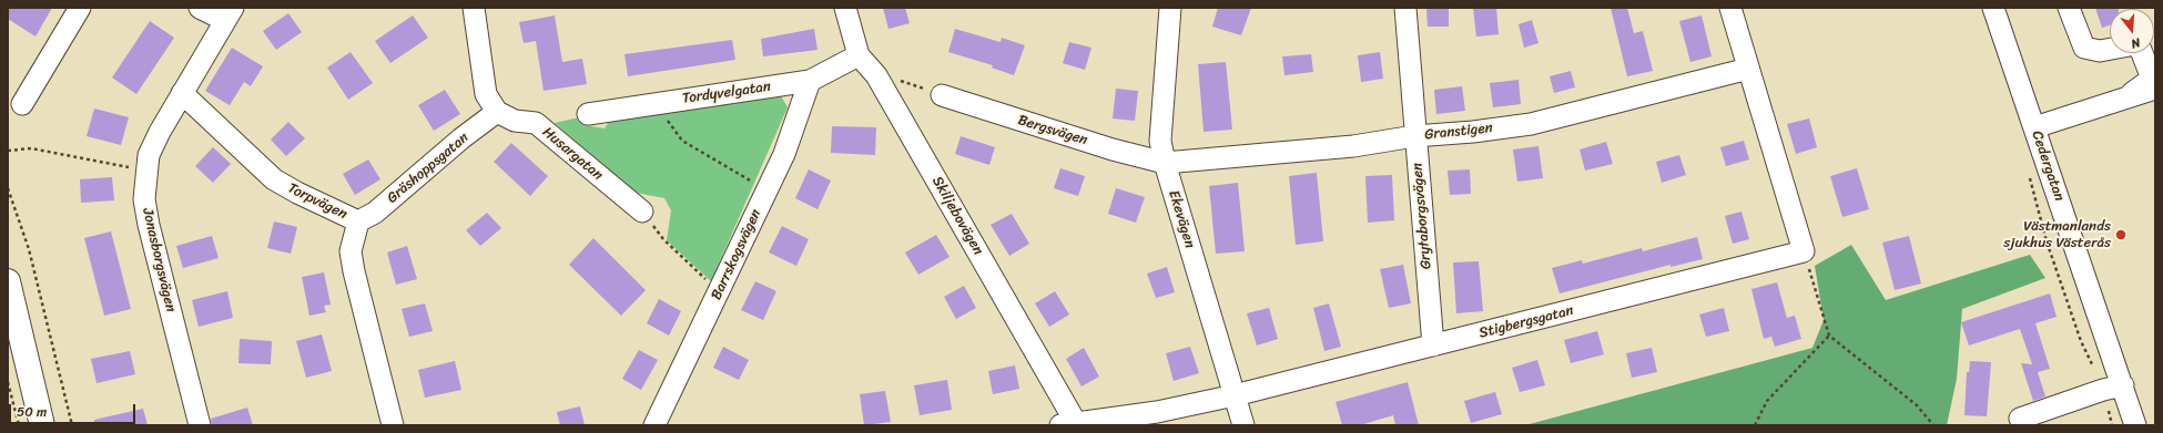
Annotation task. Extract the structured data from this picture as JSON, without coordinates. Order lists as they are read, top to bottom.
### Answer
{
  "streets": {
    "street": [
      "Tordyvelgatan",
      "Bergsvägen",
      "Granstigen",
      "Husargatan",
      "Cedergatan",
      "Gräshoppsgatan",
      "Torpvägen",
      "Skiljebovägen",
      "Grytaborgsvägen",
      "Ekevägen",
      "Barrskogsvägen",
      "Jonasborgsvägen",
      "Stigbergsgatan"
    ]
  },
  "crossings": [
    ["Tordyvelgatan", "Skiljebovägen"],
    ["Tordyvelgatan", "Barrskogsvägen"],
    ["Bergsvägen", "Granstigen"],
    ["Bergsvägen", "Ekevägen"],
    ["Granstigen", "Grytaborgsvägen"],
    ["Granstigen", "Ekevägen"],
    ["Husargatan", "Gräshoppsgatan"],
    ["Gräshoppsgatan", "Torpvägen"],
    ["Torpvägen", "Jonasborgsvägen"],
    ["Skiljebovägen", "Stigbergsgatan"],
    ["Grytaborgsvägen", "Stigbergsgatan"],
    ["Ekevägen", "Stigbergsgatan"]
  ],
  "places": ["Västmanlands sjukhus Västerås"],
  "scale_bar": "50 m",
  "north": "bottom"
}
